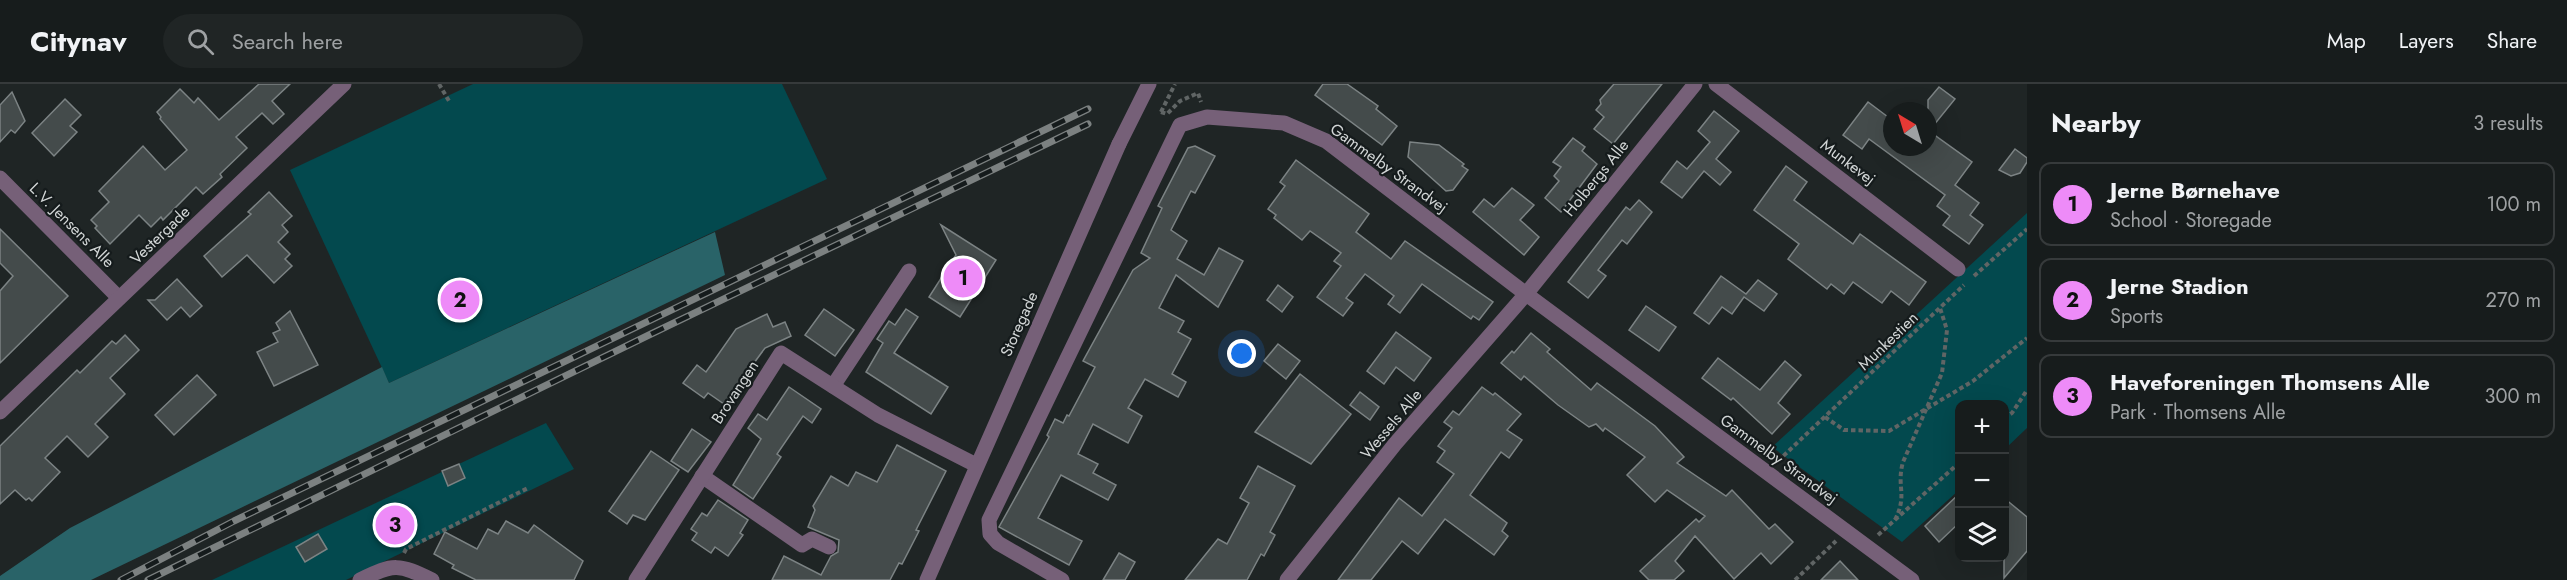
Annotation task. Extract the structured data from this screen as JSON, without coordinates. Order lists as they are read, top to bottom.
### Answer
{
  "streets": {
    "street": [
      "Munkevej",
      "Gammelby Strandvej",
      "Holbergs Alle",
      "L.V. Jensens Alle",
      "Vestergade",
      "Storegade",
      "Brovangen",
      "Wessels Alle"
    ],
    "path": ["Munkestien"]
  },
  "crossings": [
    ["Gammelby Strandvej", "Holbergs Alle"],
    ["Gammelby Strandvej", "Munkestien"],
    ["Gammelby Strandvej", "Wessels Alle"],
    ["Holbergs Alle", "Wessels Alle"],
    ["L.V. Jensens Alle", "Vestergade"],
    ["Storegade", "Brovangen"]
  ],
  "north": "top left",
  "page": {
    "header": "Citynav",
    "search": "Search here",
    "nav": ["Map", "Layers", "Share"],
    "heading": ["Nearby", "3 results"],
    "list": [
      {
        "mark": "1",
        "name": "Jerne Børnehave",
        "note": "School · Storegade",
        "value": "100 m"
      },
      {
        "mark": "2",
        "name": "Jerne Stadion",
        "note": "Sports",
        "value": "270 m"
      },
      {
        "mark": "3",
        "name": "Haveforeningen Thomsens Alle",
        "note": "Park · Thomsens Alle",
        "value": "300 m"
      }
    ],
    "pins": ["1", "2", "3"],
    "map_buttons": ["+", "−"]
  }
}
